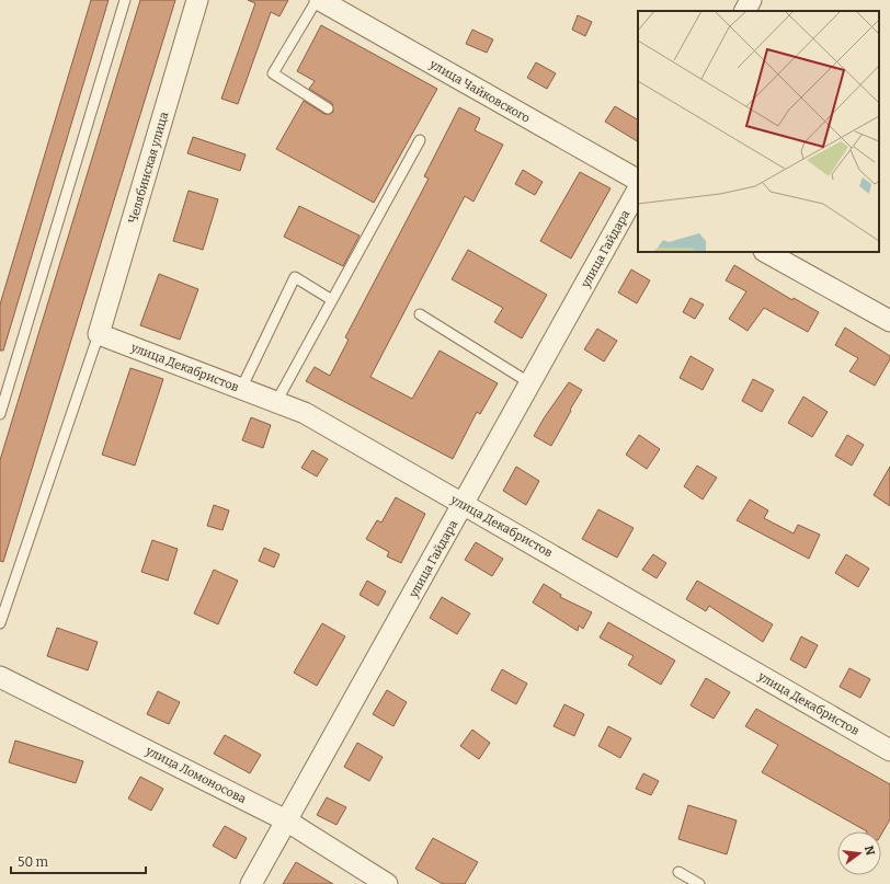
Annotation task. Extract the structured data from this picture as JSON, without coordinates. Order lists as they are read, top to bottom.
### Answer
{
  "streets": {
    "street": [
      "улица Чайковского",
      "Челябинская улица",
      "улица Гайдара",
      "улица Декабристов",
      "улица Ломоносова"
    ]
  },
  "crossings": [
    ["Челябинская улица", "улица Декабристов"],
    ["улица Гайдара", "улица Декабристов"],
    ["улица Гайдара", "улица Ломоносова"]
  ],
  "scale_bar": "50 m",
  "north": "right"
}
